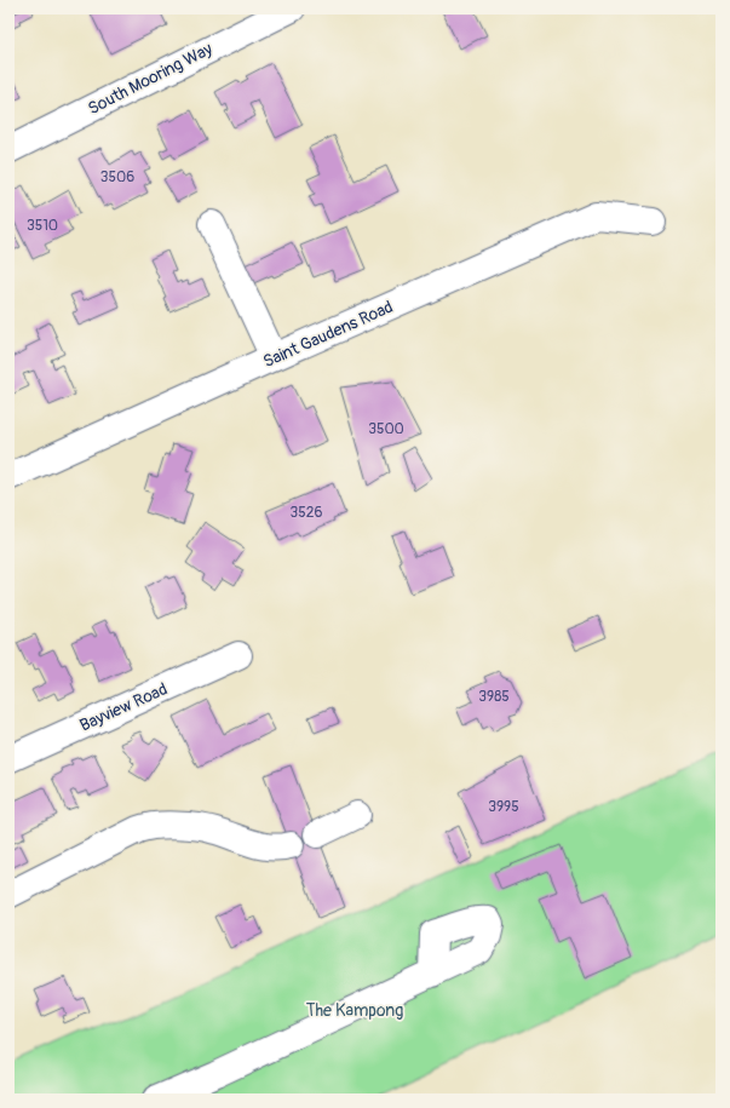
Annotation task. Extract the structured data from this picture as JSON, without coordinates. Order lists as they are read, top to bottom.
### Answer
{
  "streets": {
    "street": ["South Mooring Way", "Saint Gaudens Road", "Bayview Road"]
  },
  "parks": ["The Kampong"],
  "house_numbers": [
    "3506",
    "3510",
    "3500",
    "3526",
    "3985",
    "3995"
  ]
}
